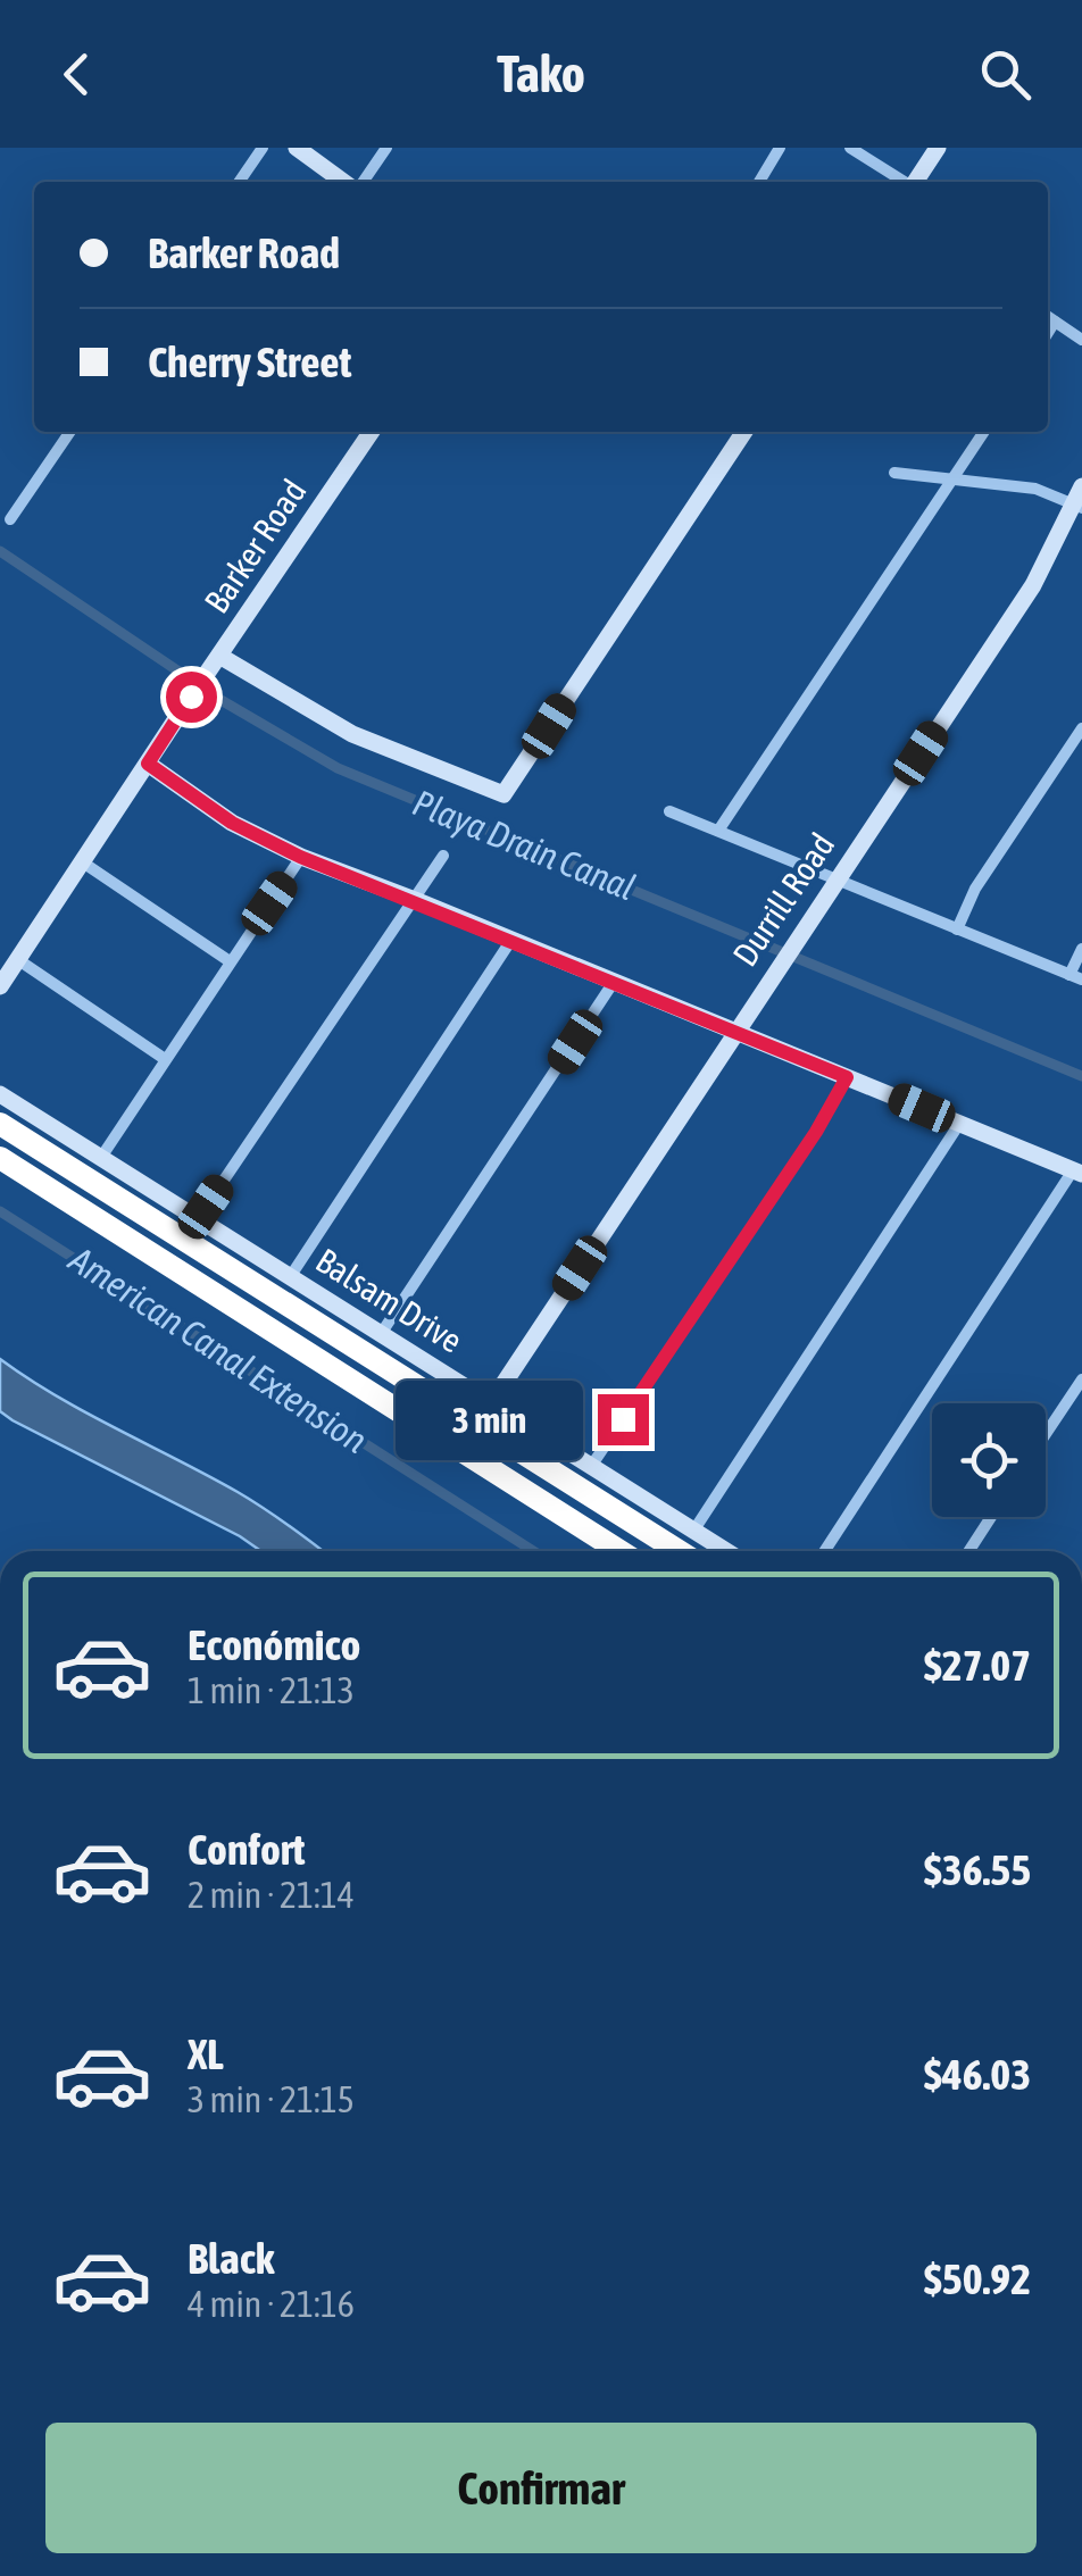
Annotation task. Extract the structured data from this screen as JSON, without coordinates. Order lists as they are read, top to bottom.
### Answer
{
  "streets": {
    "street": ["Barker Road", "Durrill Road", "Balsam Drive"]
  },
  "crossings": [
    ["Durrill Road", "Balsam Drive"]
  ],
  "water": ["Playa Drain Canal", "American Canal Extension"],
  "page": {
    "header": "Tako",
    "banner": ["Barker Road", "Cherry Street"],
    "bubble": "3 min",
    "list": [
      {
        "name": "Económico",
        "note": "1 min · 21:13",
        "value": "$27.07"
      },
      {
        "name": "Confort",
        "note": "2 min · 21:14",
        "value": "$36.55"
      },
      {
        "name": "XL",
        "note": "3 min · 21:15",
        "value": "$46.03"
      },
      {
        "name": "Black",
        "note": "4 min · 21:16",
        "value": "$50.92"
      }
    ],
    "buttons": "Confirmar"
  }
}
